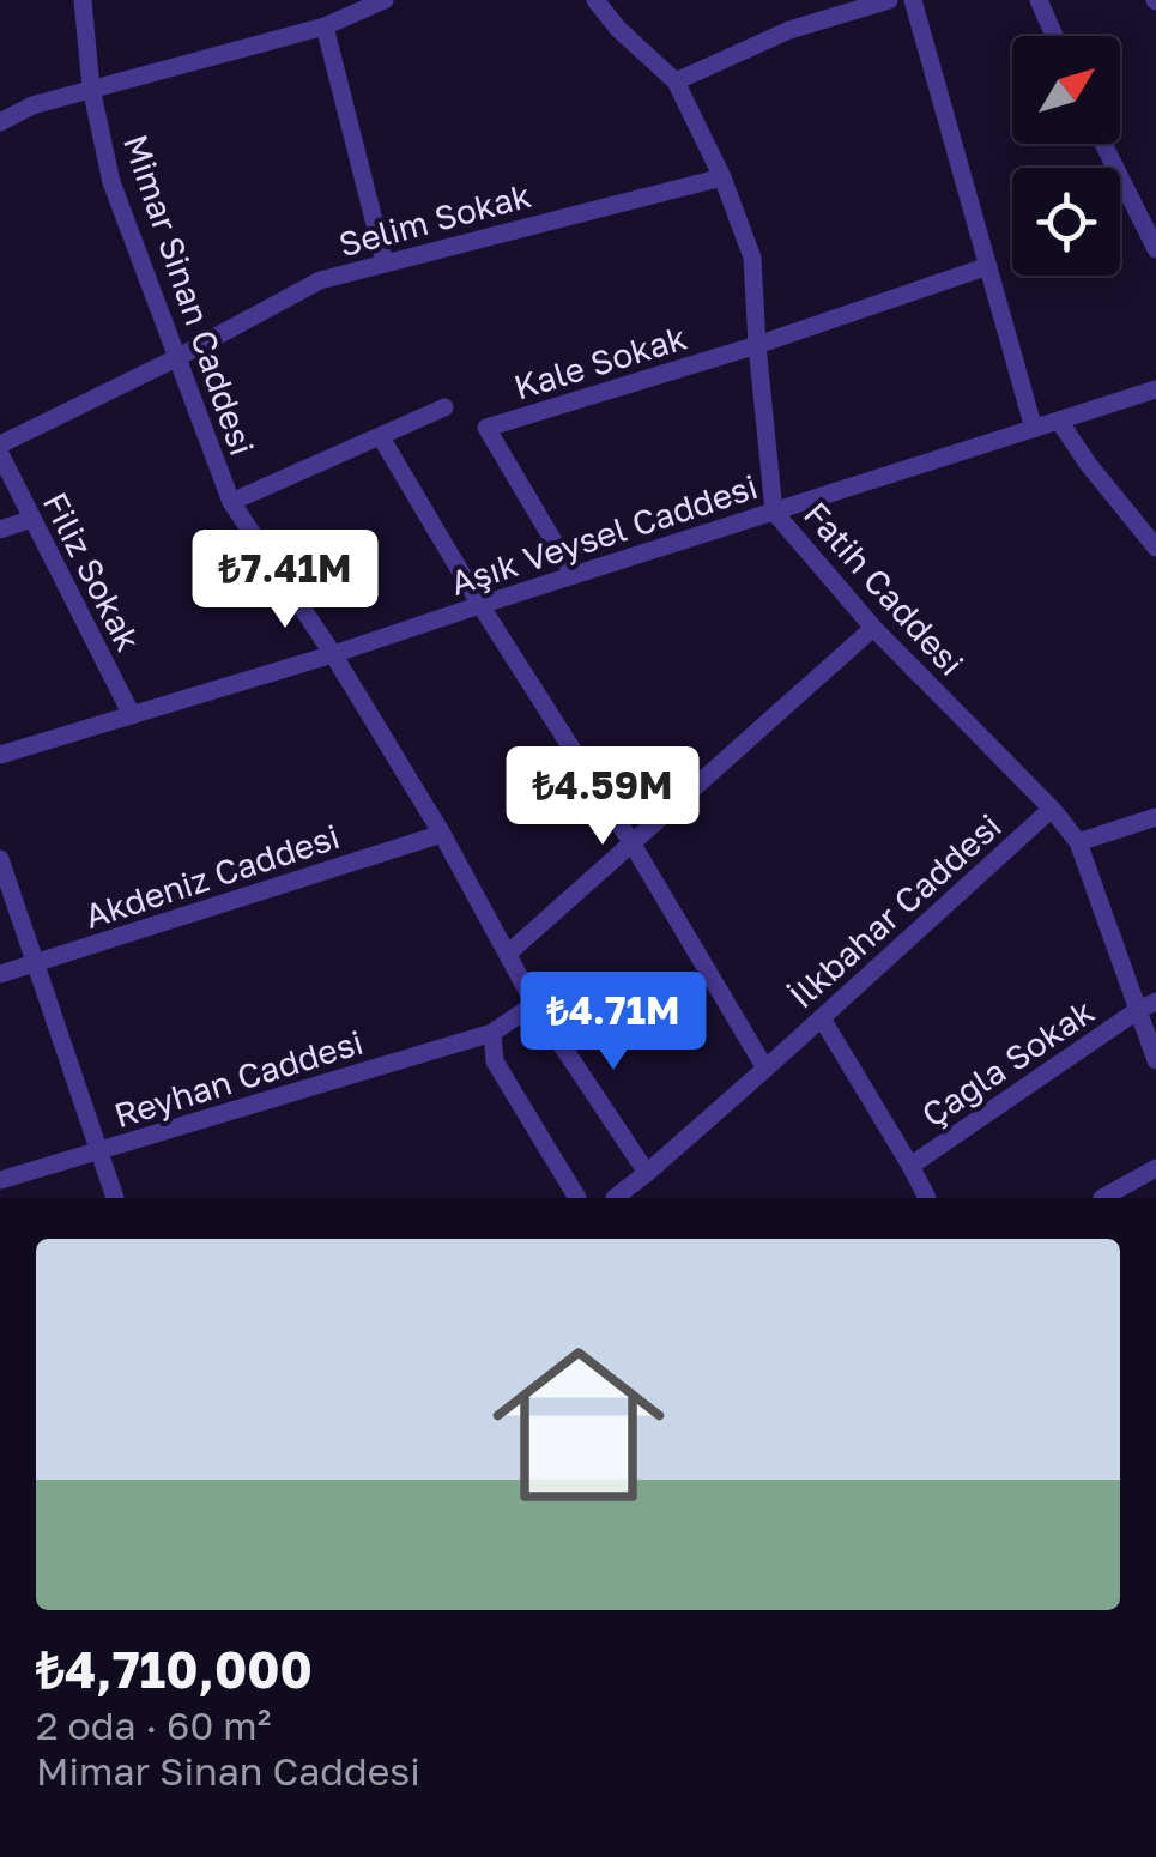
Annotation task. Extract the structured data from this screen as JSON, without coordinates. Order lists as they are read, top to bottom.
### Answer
{
  "streets": {
    "street": [
      "Selim Sokak",
      "Mimar Sinan Caddesi",
      "Kale Sokak",
      "Aşık Veysel Caddesi",
      "Filiz Sokak",
      "Fatih Caddesi",
      "Akdeniz Caddesi",
      "İlkbahar Caddesi",
      "Çağla Sokak",
      "Reyhan Caddesi"
    ]
  },
  "crossings": [
    ["Selim Sokak", "Mimar Sinan Caddesi"],
    ["Selim Sokak", "Fatih Caddesi"],
    ["Mimar Sinan Caddesi", "Aşık Veysel Caddesi"],
    ["Mimar Sinan Caddesi", "Akdeniz Caddesi"],
    ["Mimar Sinan Caddesi", "İlkbahar Caddesi"],
    ["Kale Sokak", "Aşık Veysel Caddesi"],
    ["Kale Sokak", "Fatih Caddesi"],
    ["Aşık Veysel Caddesi", "Filiz Sokak"],
    ["Aşık Veysel Caddesi", "Fatih Caddesi"],
    ["Fatih Caddesi", "İlkbahar Caddesi"],
    ["Fatih Caddesi", "Çağla Sokak"]
  ],
  "north": "top right",
  "page": {
    "price": ["₺7.41M", "₺4.59M", "₺4.71M"],
    "list": [
      {
        "name": "₺4,710,000",
        "note": "2 oda · 60 m² · Mimar Sinan Caddesi"
      }
    ]
  }
}
